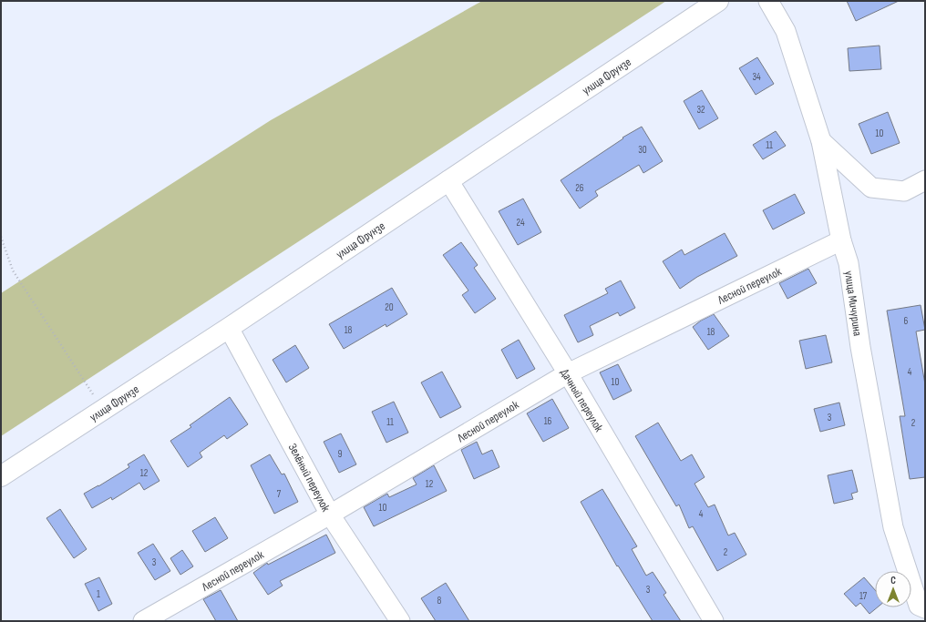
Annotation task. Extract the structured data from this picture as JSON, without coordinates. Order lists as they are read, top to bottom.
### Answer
{
  "streets": {
    "street": [
      "улица Фрунзе",
      "Лесной переулок",
      "улица Мичурина",
      "Дачный переулок",
      "Зелёный переулок"
    ]
  },
  "crossings": [
    ["улица Фрунзе", "Дачный переулок"],
    ["улица Фрунзе", "Зелёный переулок"],
    ["Лесной переулок", "улица Мичурина"],
    ["Лесной переулок", "Дачный переулок"],
    ["Лесной переулок", "Зелёный переулок"]
  ],
  "house_numbers": [
    "34",
    "32",
    "10",
    "11",
    "30",
    "26",
    "24",
    "20",
    "6",
    "18",
    "18",
    "4",
    "10",
    "3",
    "16",
    "11",
    "2",
    "9",
    "12",
    "12",
    "7",
    "10",
    "4",
    "2",
    "3",
    "3",
    "1",
    "17",
    "8"
  ],
  "north": "top"
}
